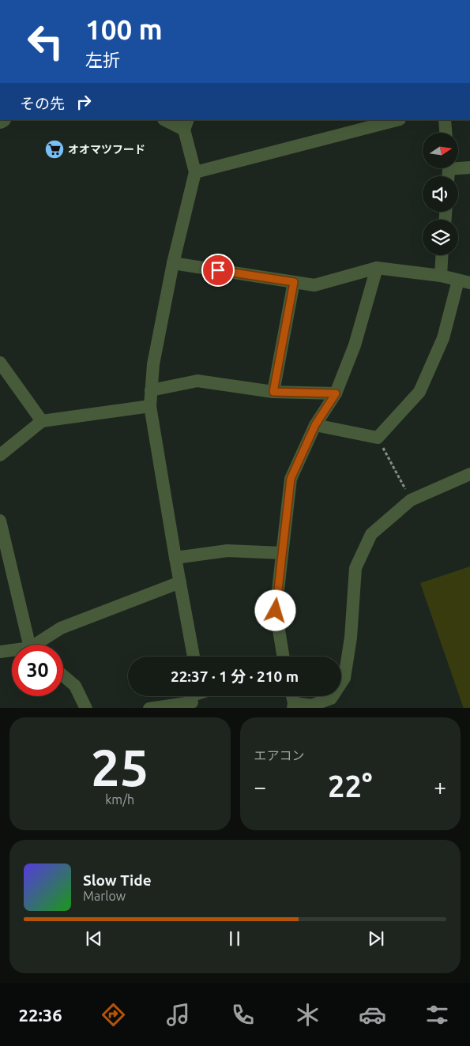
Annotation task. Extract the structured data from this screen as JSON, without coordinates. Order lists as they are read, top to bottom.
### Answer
{
  "places": {
    "supermarket": ["オオマツフード"]
  },
  "north": "right",
  "page": {
    "turn": ["100 m", "左折"],
    "then": "その先",
    "limit": "30",
    "trip": "22:37 · 1 分 · 210 m",
    "tile": [
      ["25", "km/h"],
      "エアコン"
    ],
    "heat": ["−", "22°", "+"],
    "song": ["Slow Tide", "Marlow"],
    "tabs": "22:36"
  }
}
